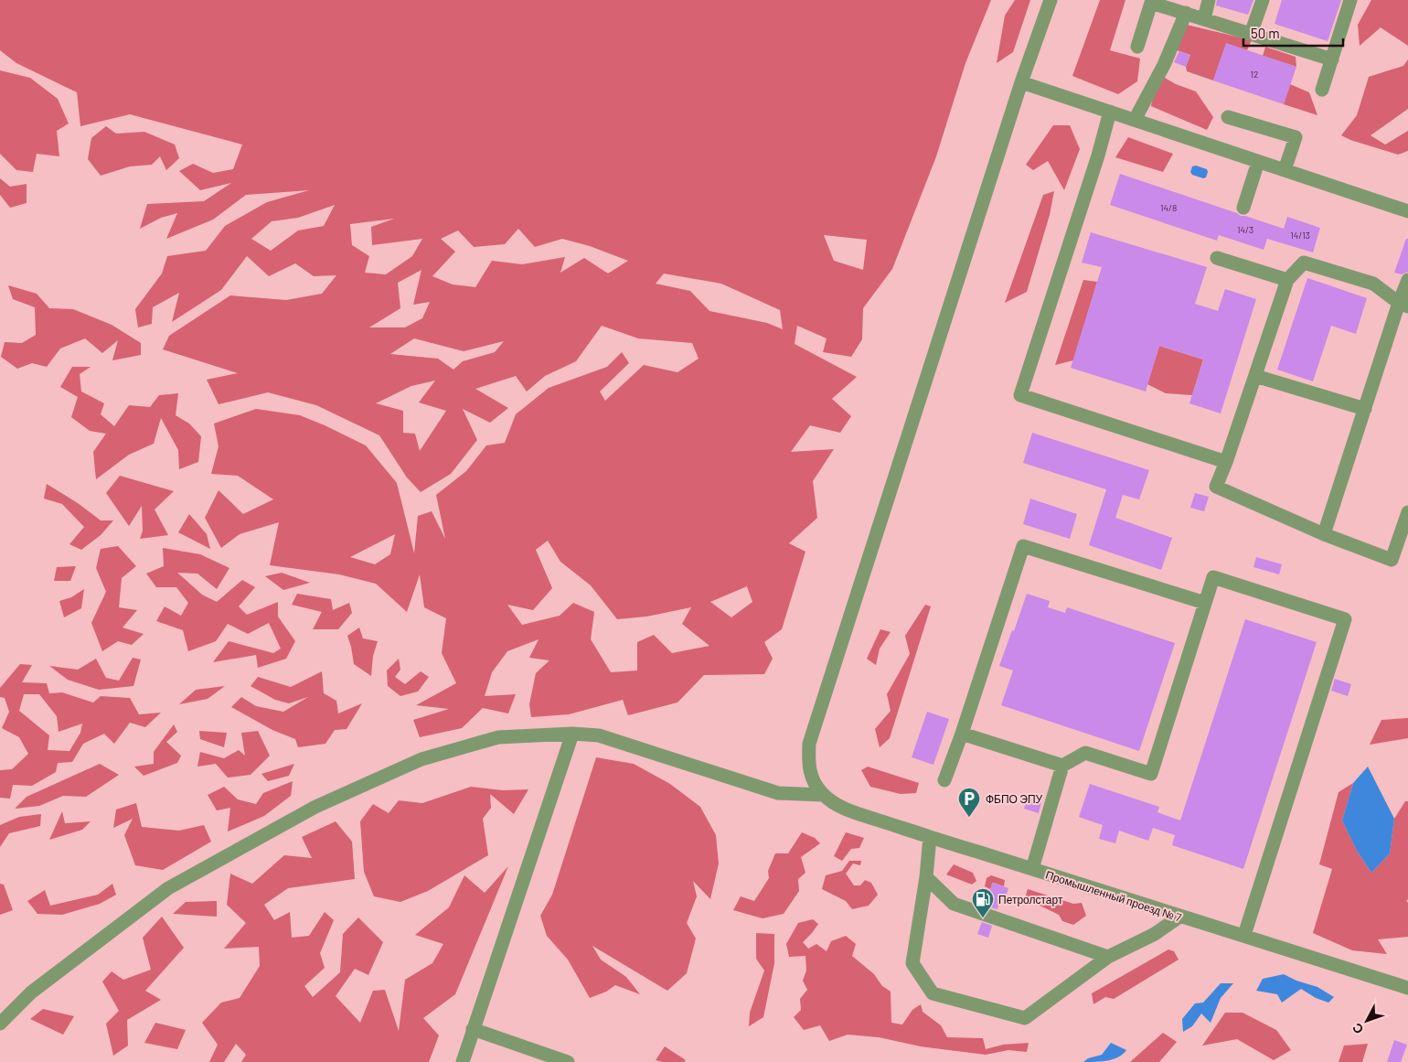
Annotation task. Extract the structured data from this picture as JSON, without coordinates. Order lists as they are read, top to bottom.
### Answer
{
  "streets": {
    "street": ["Промышленный проезд № 7"]
  },
  "places": {
    "parking": ["ФБПО ЭПУ"],
    "fuel station": ["Петролстарт"]
  },
  "house_numbers": [
    "12",
    "14/8",
    "14/3",
    "14/13"
  ],
  "scale_bar": "50 m",
  "north": "bottom left"
}
